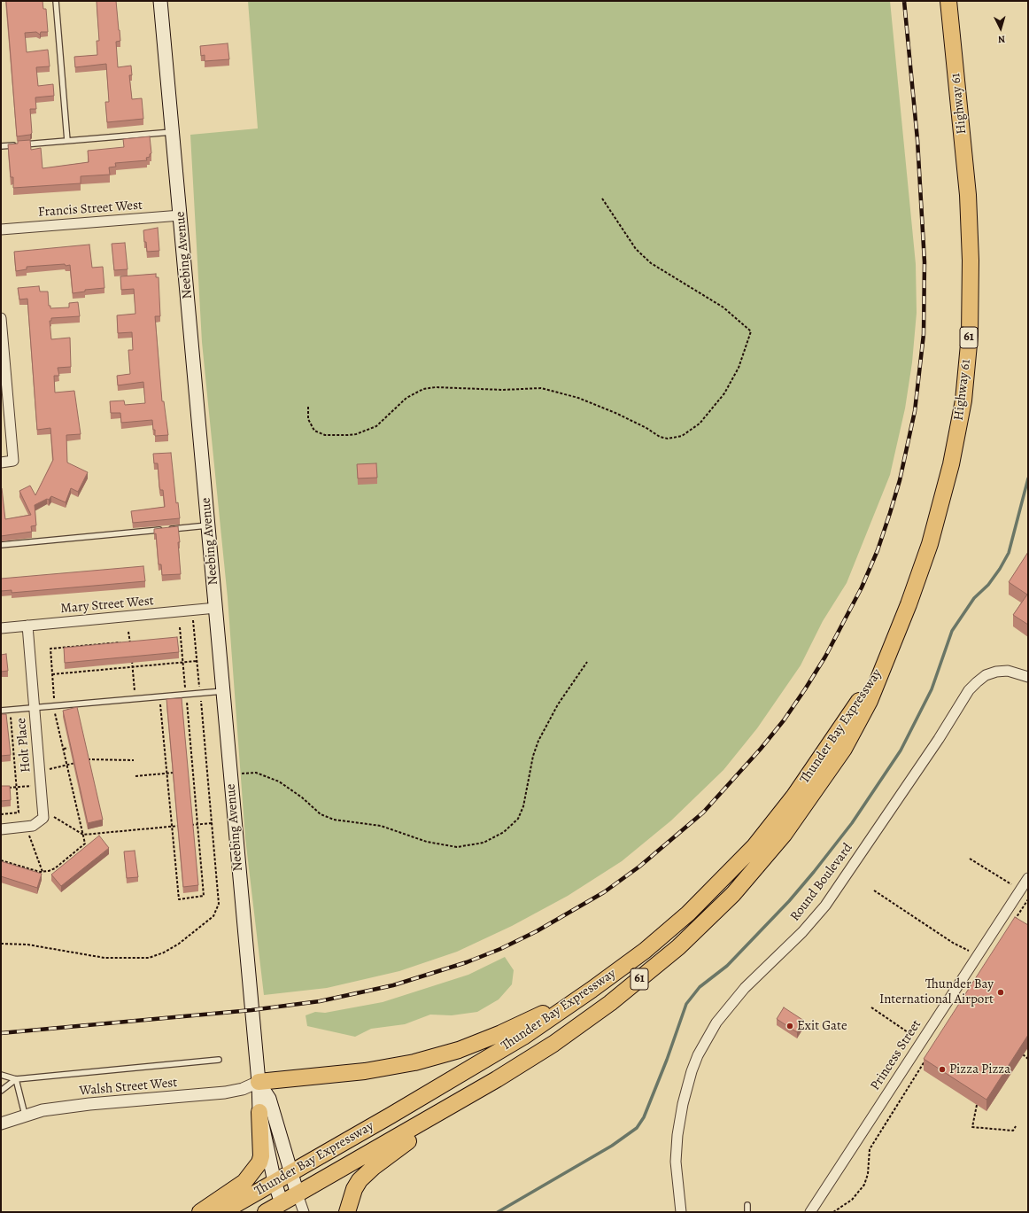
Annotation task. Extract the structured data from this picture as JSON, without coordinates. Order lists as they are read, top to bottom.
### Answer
{
  "streets": {
    "highway": ["Highway 61", "61", "Thunder Bay Expressway"],
    "main road": ["Neebing Avenue"],
    "street": [
      "Francis Street West",
      "Mary Street West",
      "Holt Place",
      "Round Boulevard",
      "Princess Street",
      "Walsh Street West"
    ]
  },
  "crossings": [
    ["Highway 61", "Thunder Bay Expressway"],
    ["Francis Street West", "Neebing Avenue"],
    ["Neebing Avenue", "Mary Street West"],
    ["Neebing Avenue", "Thunder Bay Expressway"],
    ["Neebing Avenue", "Walsh Street West"],
    ["Mary Street West", "Holt Place"]
  ],
  "places": ["Thunder Bay International Airport", "Exit Gate", "Pizza Pizza"],
  "north": "bottom"
}
